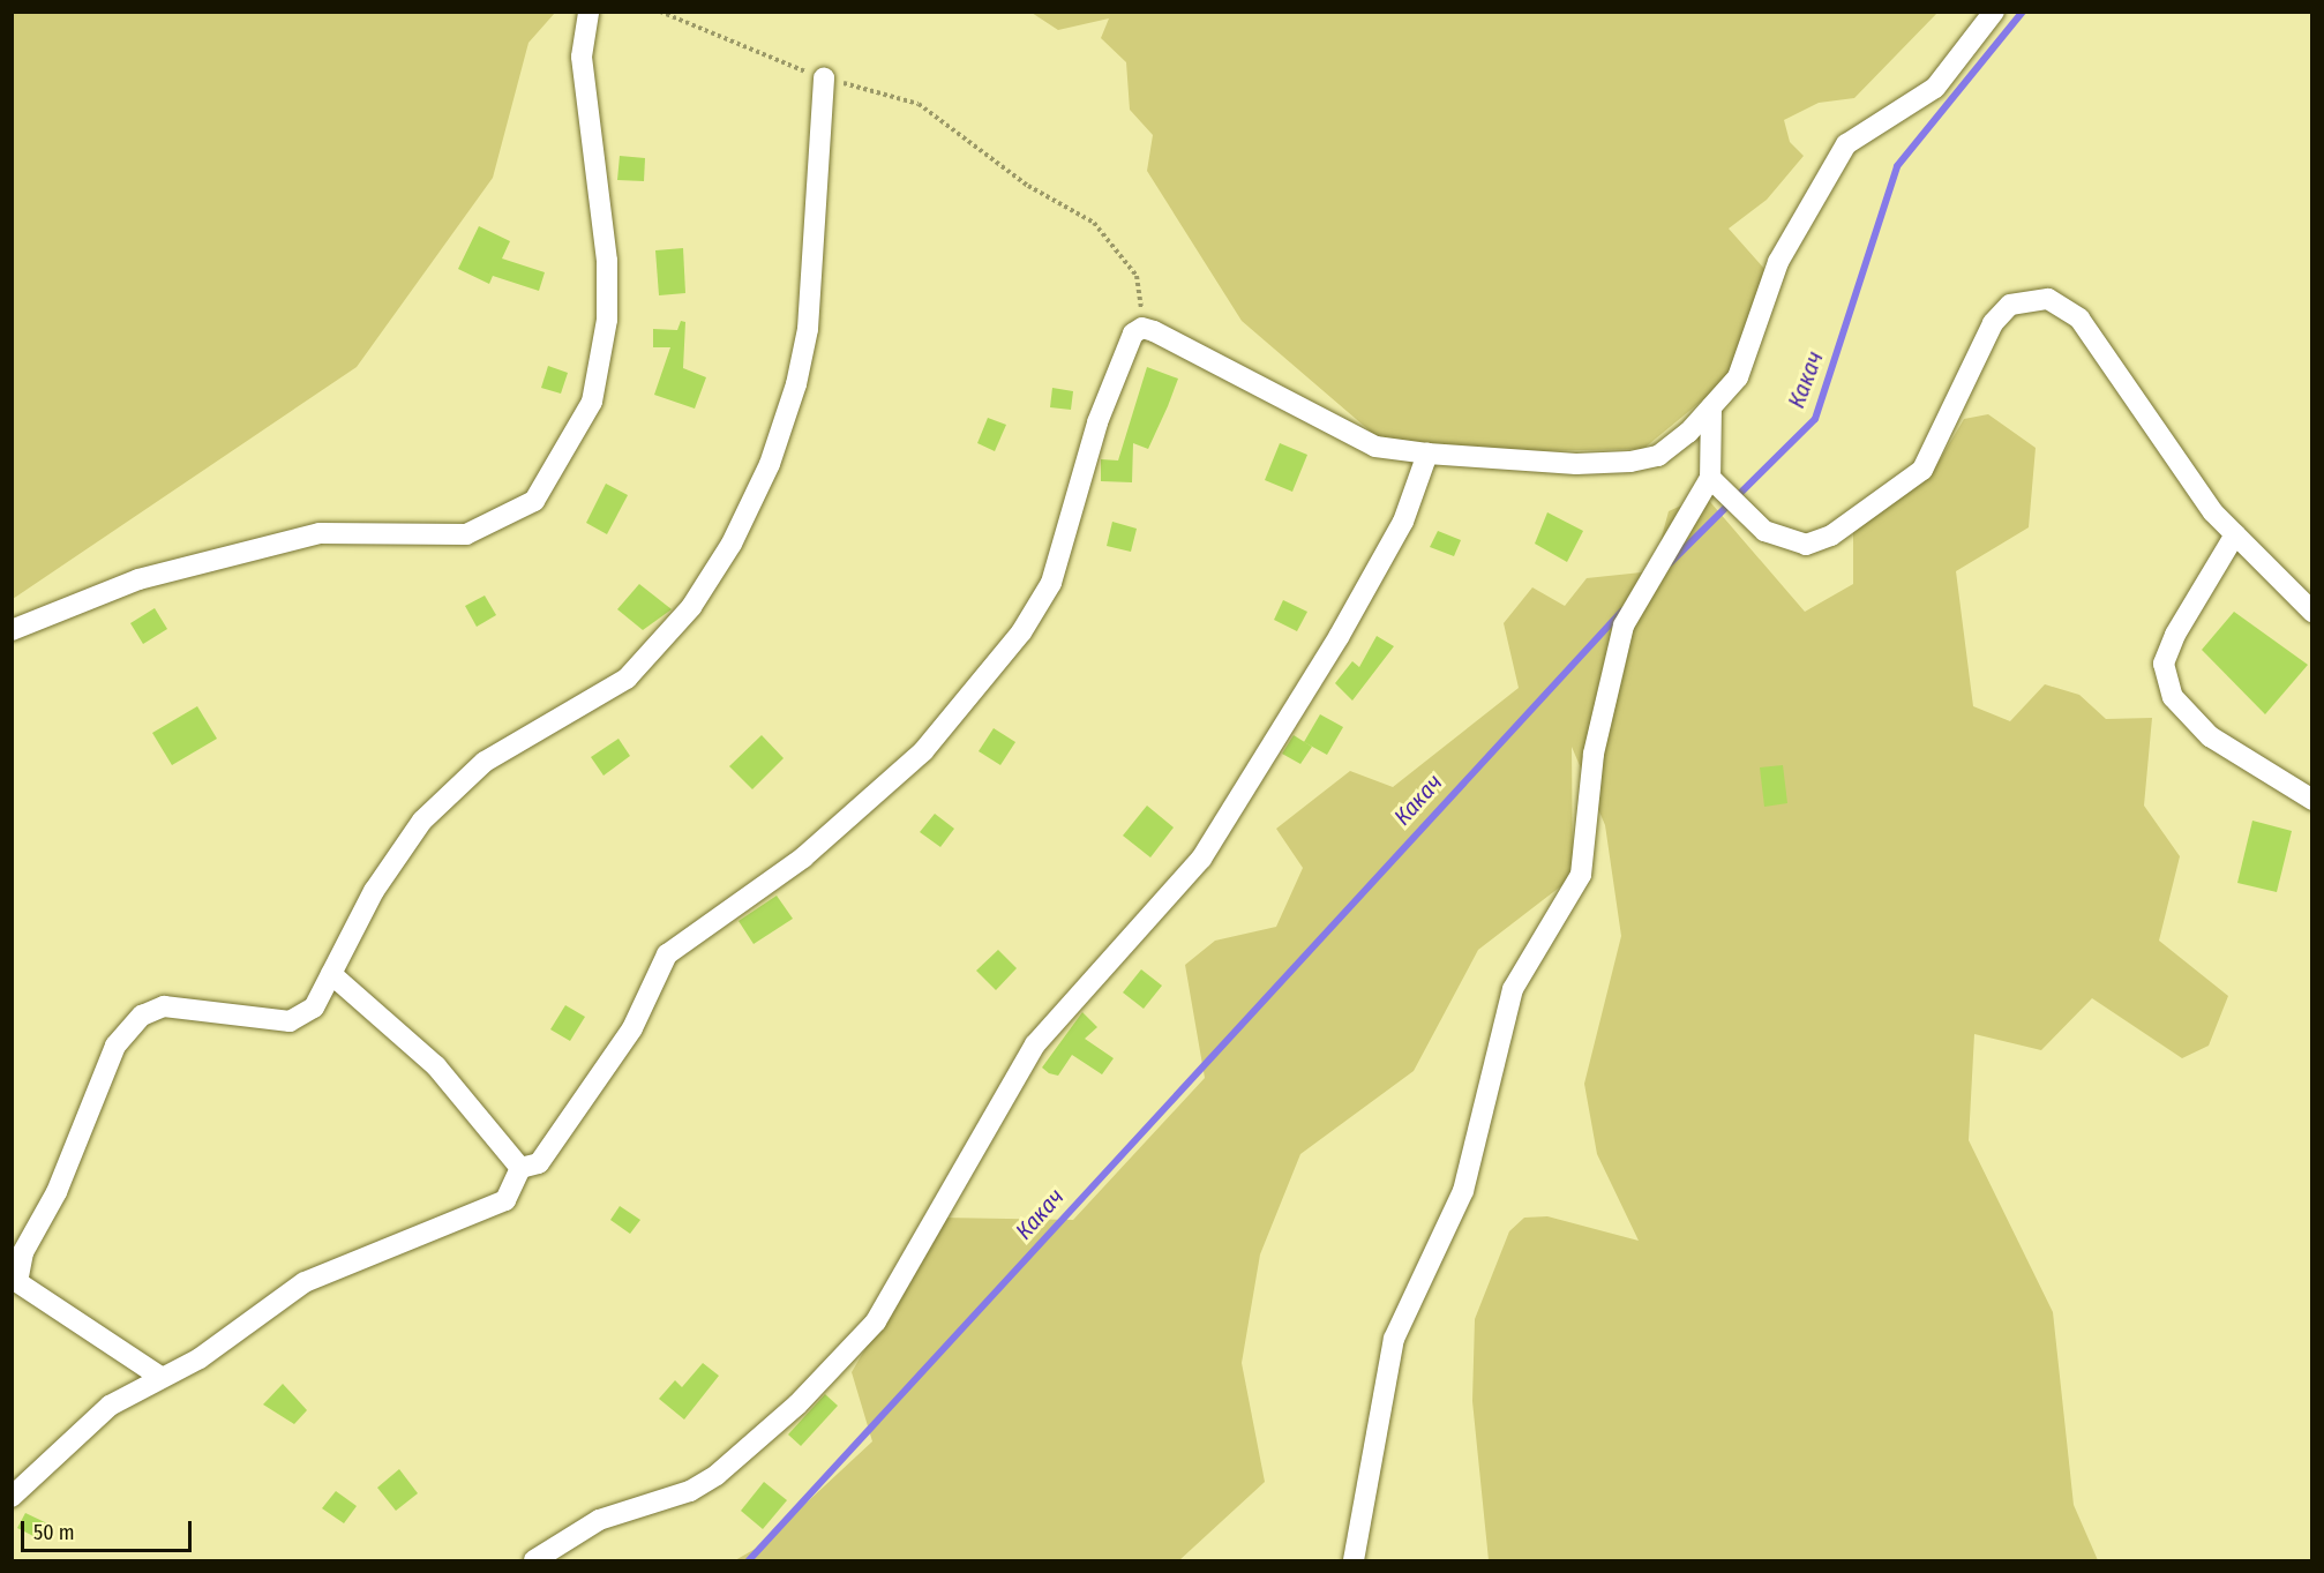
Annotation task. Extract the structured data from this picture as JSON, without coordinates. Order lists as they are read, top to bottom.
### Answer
{
  "water": ["Какач"],
  "scale_bar": "50 m"
}
